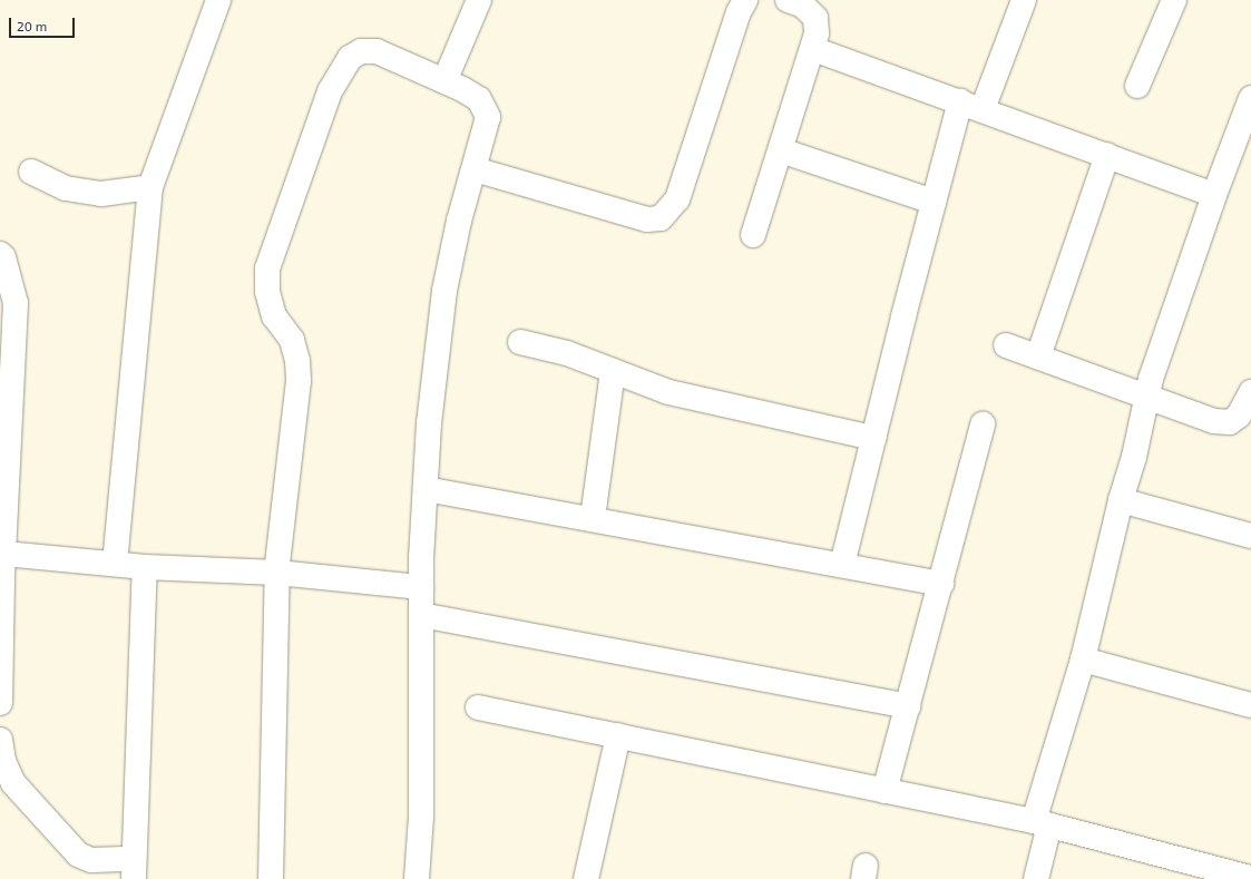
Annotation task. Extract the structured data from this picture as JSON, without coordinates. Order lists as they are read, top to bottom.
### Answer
{
  "scale_bar": "20 m"
}
